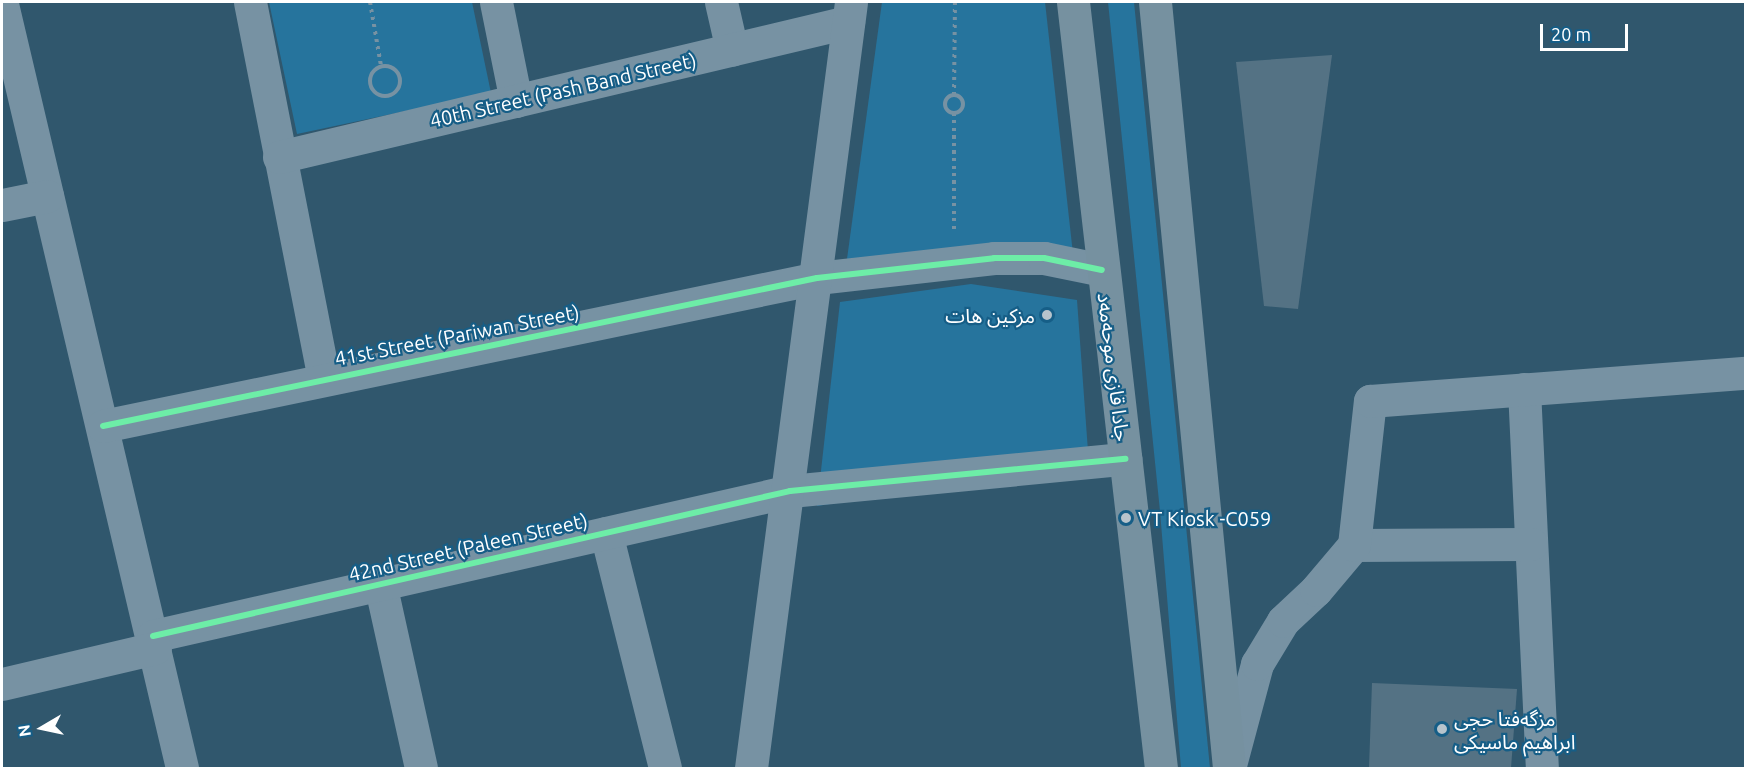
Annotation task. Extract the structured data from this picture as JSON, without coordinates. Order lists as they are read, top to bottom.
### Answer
{
  "streets": {
    "main road": ["جادا قازی موحەمەد"],
    "street": ["40th Street (Pash Band Street)", "41st Street (Pariwan Street)", "42nd Street (Paleen Street)"]
  },
  "crossings": [
    ["41st Street (Pariwan Street)", "جادا قازی موحەمەد"],
    ["جادا قازی موحەمەد", "42nd Street (Paleen Street)"]
  ],
  "places": ["مزكين هات", "VT Kiosk -C059", "مزگه‌فتا حجی ابراهیم ماسیکی"],
  "scale_bar": "20 m",
  "north": "left"
}
